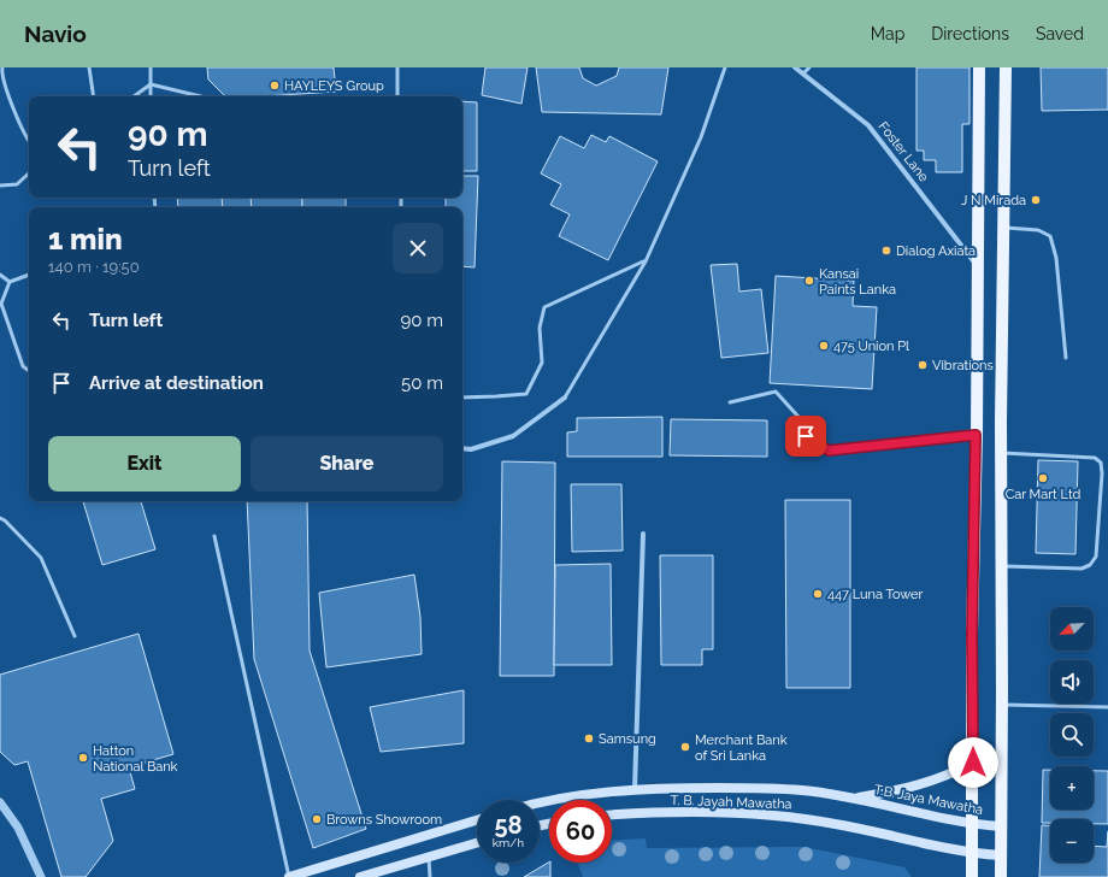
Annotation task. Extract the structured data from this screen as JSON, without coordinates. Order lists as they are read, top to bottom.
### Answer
{
  "streets": {
    "main road": ["T.B. Jaya Mawatha", "T. B. Jayah Mawatha"],
    "street": ["Foster Lane"]
  },
  "crossings": [
    ["T.B. Jaya Mawatha", "T. B. Jayah Mawatha"]
  ],
  "places": [
    "HAYLEYS Group",
    "J N Mirada",
    "Dialog Axiata",
    "Kansai Paints Lanka",
    "475 Union Pl",
    "Vibrations",
    "Car Mart Ltd",
    "447 Luna Tower",
    "Samsung",
    "Merchant Bank of Sri Lanka",
    "Hatton National Bank",
    "Browns Showroom"
  ],
  "north": "bottom left",
  "page": {
    "header": "Navio",
    "nav": ["Map", "Directions", "Saved"],
    "turn": ["90 m", "Turn left"],
    "heading": ["1 min", "140 m · 19:50"],
    "list": [
      {
        "name": "Turn left",
        "value": "90 m"
      },
      {
        "name": "Arrive at destination",
        "value": "50 m"
      }
    ],
    "buttons": ["Exit", "Share"],
    "map_buttons": ["+", "−"],
    "speed": "58 km/h",
    "limit": "60"
  }
}
